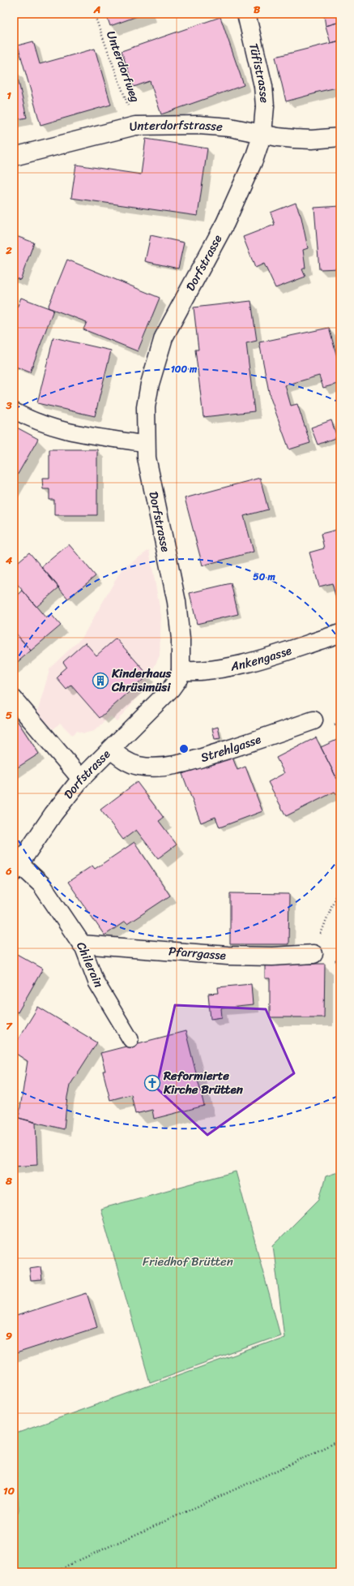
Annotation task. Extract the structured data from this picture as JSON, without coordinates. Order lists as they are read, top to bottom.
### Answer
{
  "streets": {
    "street": [
      "Tüfistrasse",
      "Unterdorfstrasse",
      "Dorfstrasse",
      "Ankengasse",
      "Strehlgasse",
      "Pfarrgasse",
      "Chilerain"
    ],
    "path": ["Unterdorfweg"]
  },
  "crossings": [
    ["Unterdorfweg", "Unterdorfstrasse"],
    ["Tüfistrasse", "Unterdorfstrasse"],
    ["Tüfistrasse", "Dorfstrasse"],
    ["Unterdorfstrasse", "Dorfstrasse"],
    ["Dorfstrasse", "Ankengasse"],
    ["Dorfstrasse", "Strehlgasse"],
    ["Dorfstrasse", "Chilerain"],
    ["Pfarrgasse", "Chilerain"]
  ],
  "parks": ["Friedhof Brütten"],
  "places": {
    "building": ["Kinderhaus Chrüsimüsi"],
    "church": ["Reformierte Kirche Brütten"]
  },
  "grid": {
    "columns": ["A", "B"],
    "rows": [
      "1",
      "2",
      "3",
      "4",
      "5",
      "6",
      "7",
      "8",
      "9",
      "10"
    ]
  },
  "rings": ["100 m", "50 m"]
}
